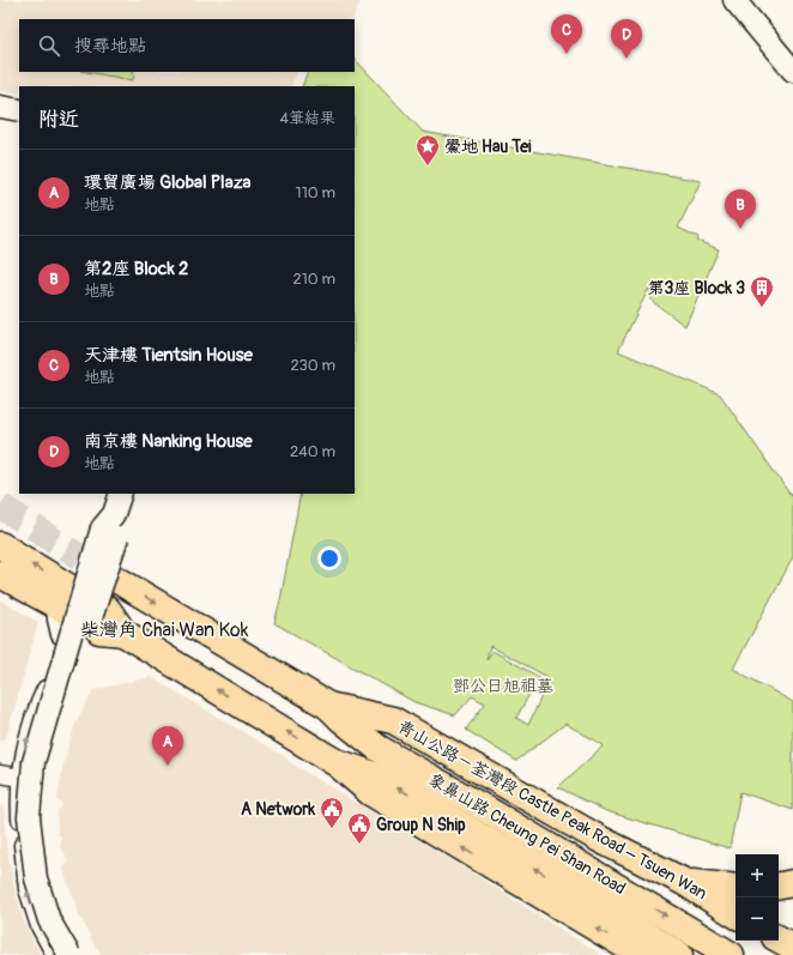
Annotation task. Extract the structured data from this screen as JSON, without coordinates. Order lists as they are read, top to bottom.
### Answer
{
  "streets": {
    "main road": ["青山公路－荃灣段 Castle Peak Road – Tsuen Wan", "象鼻山路 Cheung Pei Shan Road"]
  },
  "crossings": [
    ["青山公路－荃灣段 Castle Peak Road – Tsuen Wan", "象鼻山路 Cheung Pei Shan Road"]
  ],
  "districts": ["柴灣角 Chai Wan Kok"],
  "parks": ["鄧公日旭祖墓"],
  "places": {
    "place": ["鱟地 Hau Tei"],
    "building": ["第3座 Block 3"],
    "public building": ["A Network", "Group N Ship"]
  },
  "page": {
    "pins": [
      "C",
      "D",
      "B",
      "A"
    ],
    "search": "搜尋地點",
    "heading": ["附近", "4筆結果"],
    "list": [
      {
        "mark": "A",
        "name": "環貿廣場 Global Plaza",
        "note": "地點",
        "value": "110 m"
      },
      {
        "mark": "B",
        "name": "第2座 Block 2",
        "note": "地點",
        "value": "210 m"
      },
      {
        "mark": "C",
        "name": "天津樓 Tientsin House",
        "note": "地點",
        "value": "230 m"
      },
      {
        "mark": "D",
        "name": "南京樓 Nanking House",
        "note": "地點",
        "value": "240 m"
      }
    ],
    "map_buttons": ["+", "−"]
  }
}
